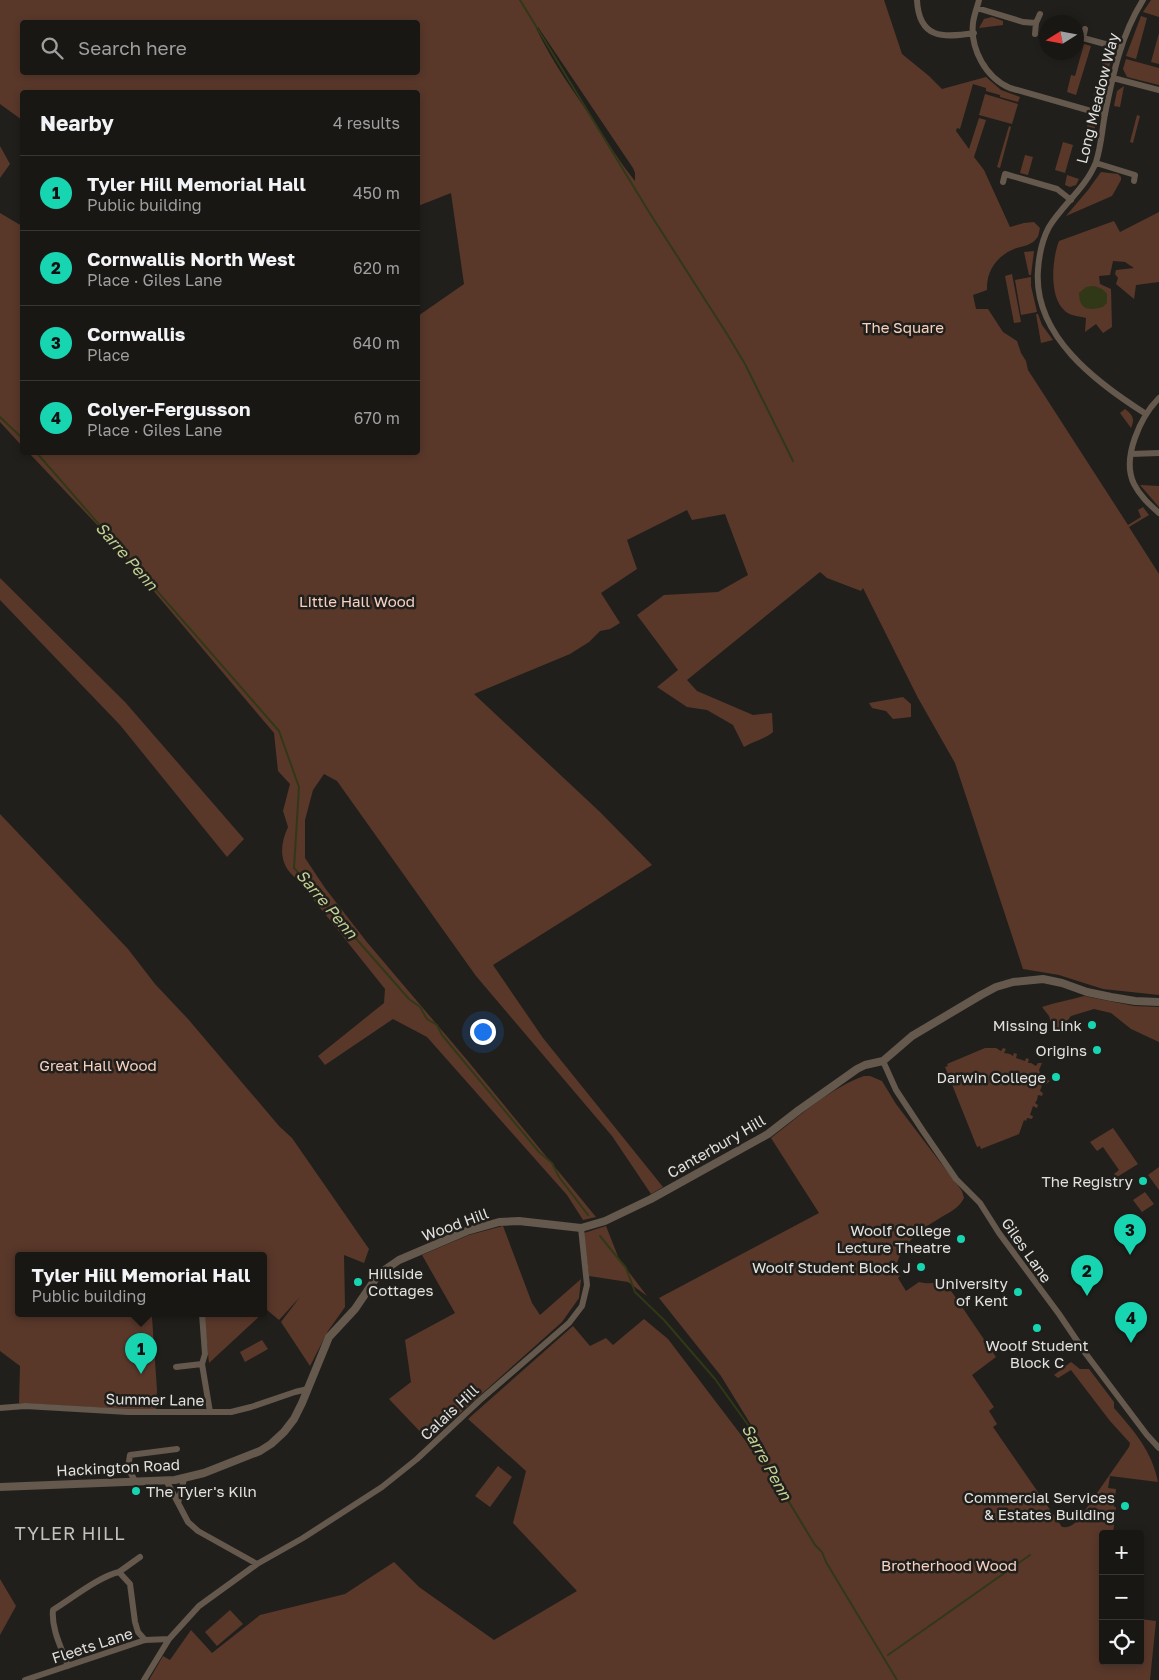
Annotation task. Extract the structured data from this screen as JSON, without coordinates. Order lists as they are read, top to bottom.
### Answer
{
  "streets": {
    "street": [
      "Long Meadow Way",
      "Canterbury Hill",
      "Wood Hill",
      "Giles Lane",
      "Summer Lane",
      "Calais Hill",
      "Hackington Road",
      "Fleets Lane"
    ]
  },
  "crossings": [
    ["Canterbury Hill", "Wood Hill"],
    ["Canterbury Hill", "Giles Lane"],
    ["Canterbury Hill", "Calais Hill"],
    ["Wood Hill", "Calais Hill"],
    ["Wood Hill", "Hackington Road"],
    ["Summer Lane", "Hackington Road"],
    ["Calais Hill", "Fleets Lane"]
  ],
  "districts": ["TYLER HILL"],
  "water": ["Sarre Penn"],
  "parks": [
    "The Square",
    "Little Hall Wood",
    "Great Hall Wood",
    "Brotherhood Wood"
  ],
  "places": [
    "Missing Link",
    "Origins",
    "Darwin College",
    "The Registry",
    "Woolf College Lecture Theatre",
    "Woolf Student Block J",
    "Hillside Cottages",
    "University of Kent",
    "Woolf Student Block C",
    "The Tyler's Kiln",
    "Commercial Services & Estates Building"
  ],
  "north": "left",
  "page": {
    "search": "Search here",
    "heading": ["Nearby", "4 results"],
    "list": [
      {
        "mark": "1",
        "name": "Tyler Hill Memorial Hall",
        "note": "Public building",
        "value": "450 m"
      },
      {
        "mark": "2",
        "name": "Cornwallis North West",
        "note": "Place · Giles Lane",
        "value": "620 m"
      },
      {
        "mark": "3",
        "name": "Cornwallis",
        "note": "Place",
        "value": "640 m"
      },
      {
        "mark": "4",
        "name": "Colyer-Fergusson",
        "note": "Place · Giles Lane",
        "value": "670 m"
      }
    ],
    "pins": [
      "3",
      "2",
      "4",
      "1"
    ],
    "popup": ["Tyler Hill Memorial Hall", "Public building"],
    "map_buttons": ["+", "−"]
  }
}
